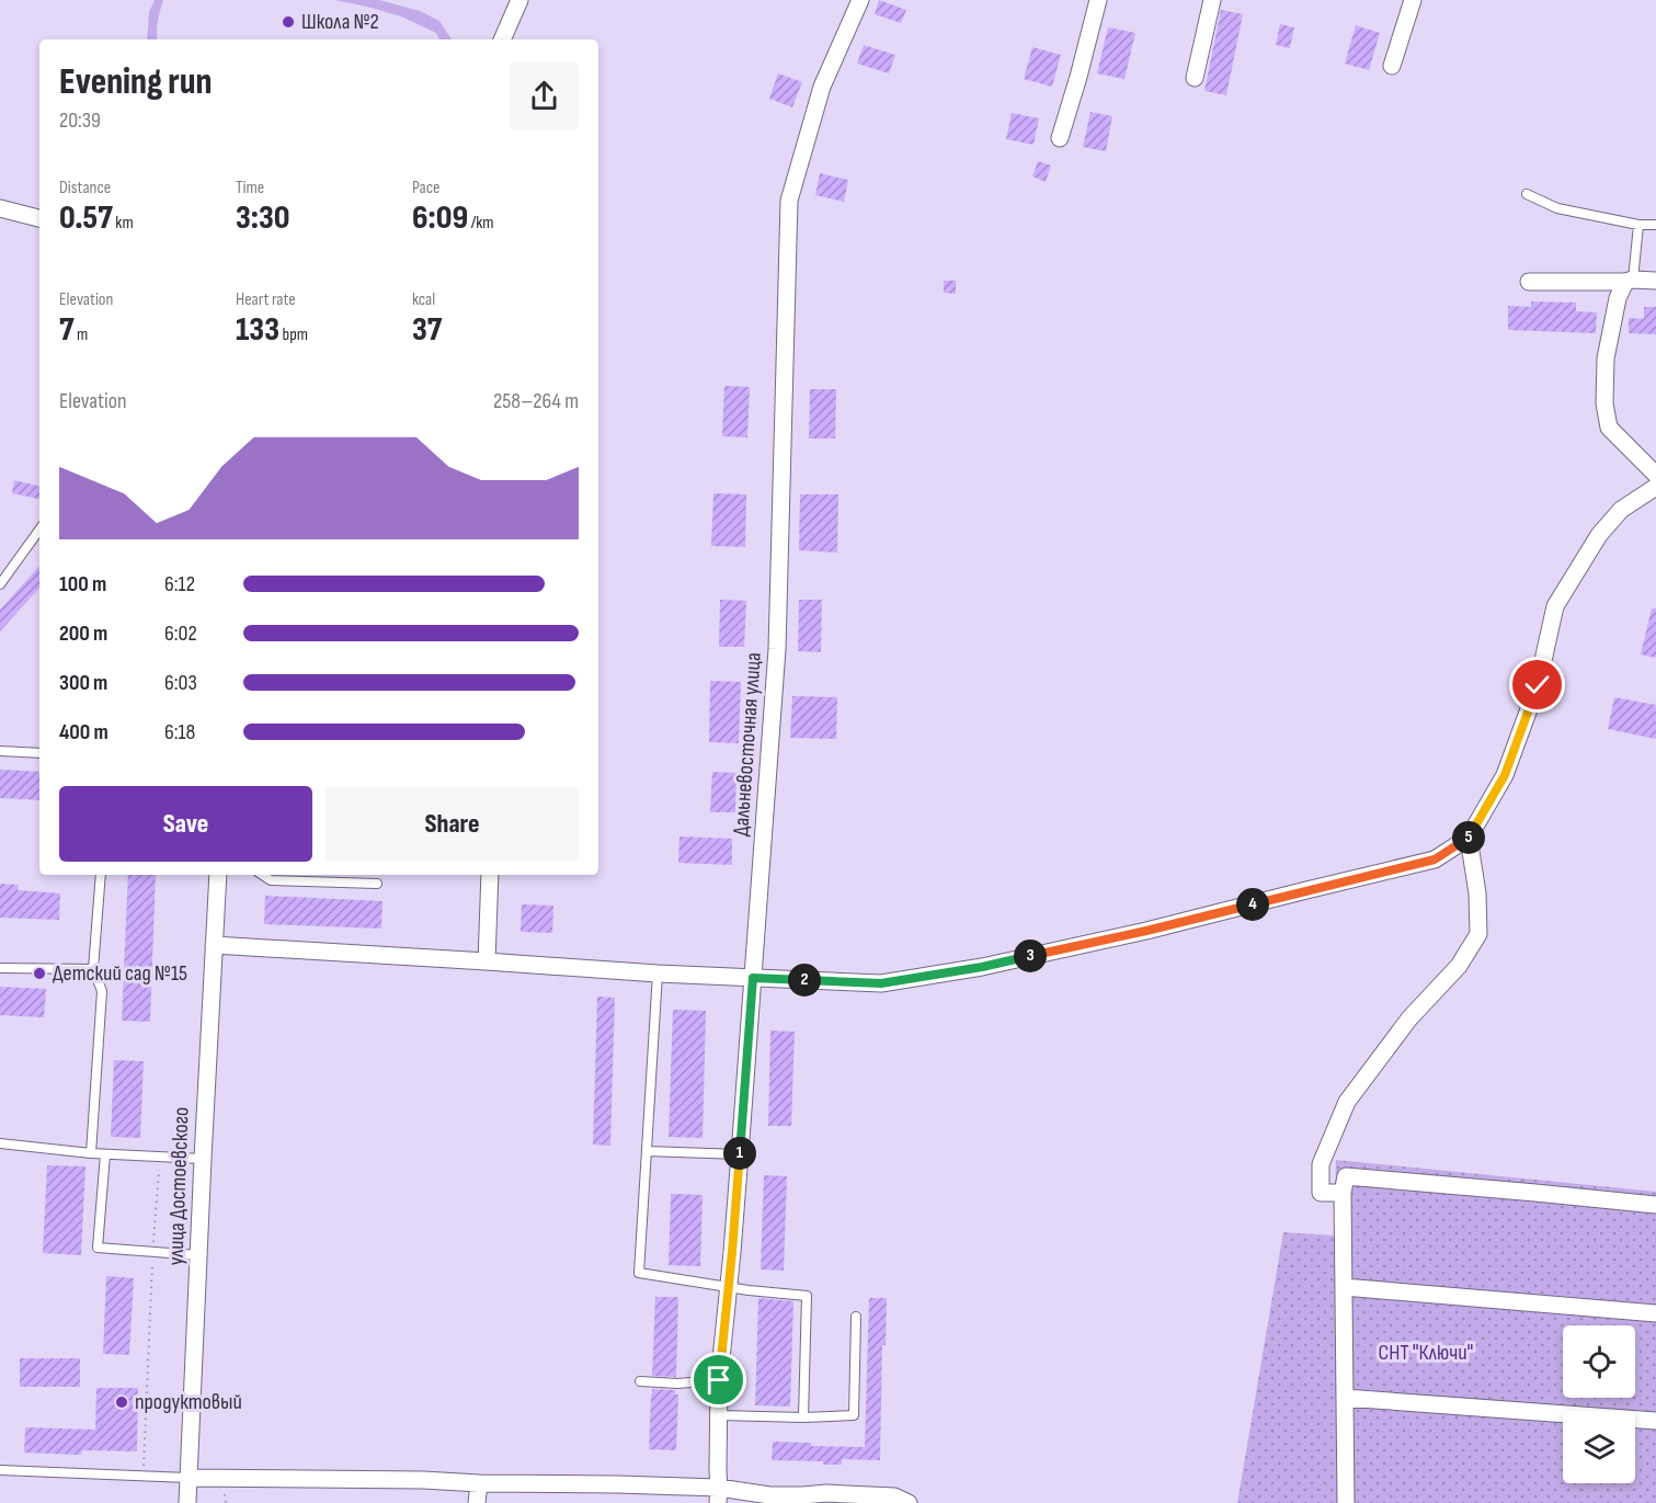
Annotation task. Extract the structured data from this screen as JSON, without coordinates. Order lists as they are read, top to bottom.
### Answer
{
  "streets": {
    "street": ["Дальневосточная улица", "улица Достоевского"]
  },
  "parks": ["СНТ \"Ключи\""],
  "places": ["Школа №2", "Детский сад №15", "продуктовый"],
  "page": {
    "heading": ["Evening run", "20:39"],
    "stats": [
      ["Distance", "0.57 km"],
      ["Time", "3:30"],
      ["Pace", "6:09 /km"],
      ["Elevation", "7 m"],
      ["Heart rate", "133 bpm"],
      ["kcal", "37"]
    ],
    "chart": ["Elevation", "258–264 m"],
    "list": [
      {
        "name": "100 m",
        "note": "6:12"
      },
      {
        "name": "200 m",
        "note": "6:02"
      },
      {
        "name": "300 m",
        "note": "6:03"
      },
      {
        "name": "400 m",
        "note": "6:18"
      }
    ],
    "buttons": ["Save", "Share"],
    "pins": [
      "5",
      "4",
      "3",
      "2",
      "1"
    ]
  }
}
